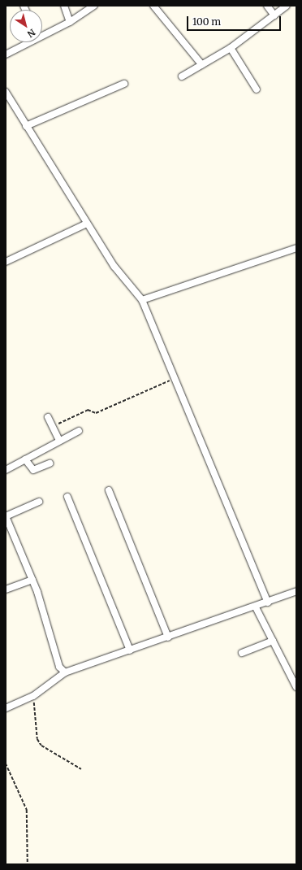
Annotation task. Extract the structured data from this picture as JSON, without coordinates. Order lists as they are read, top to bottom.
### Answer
{
  "scale_bar": "100 m",
  "north": "bottom right"
}
